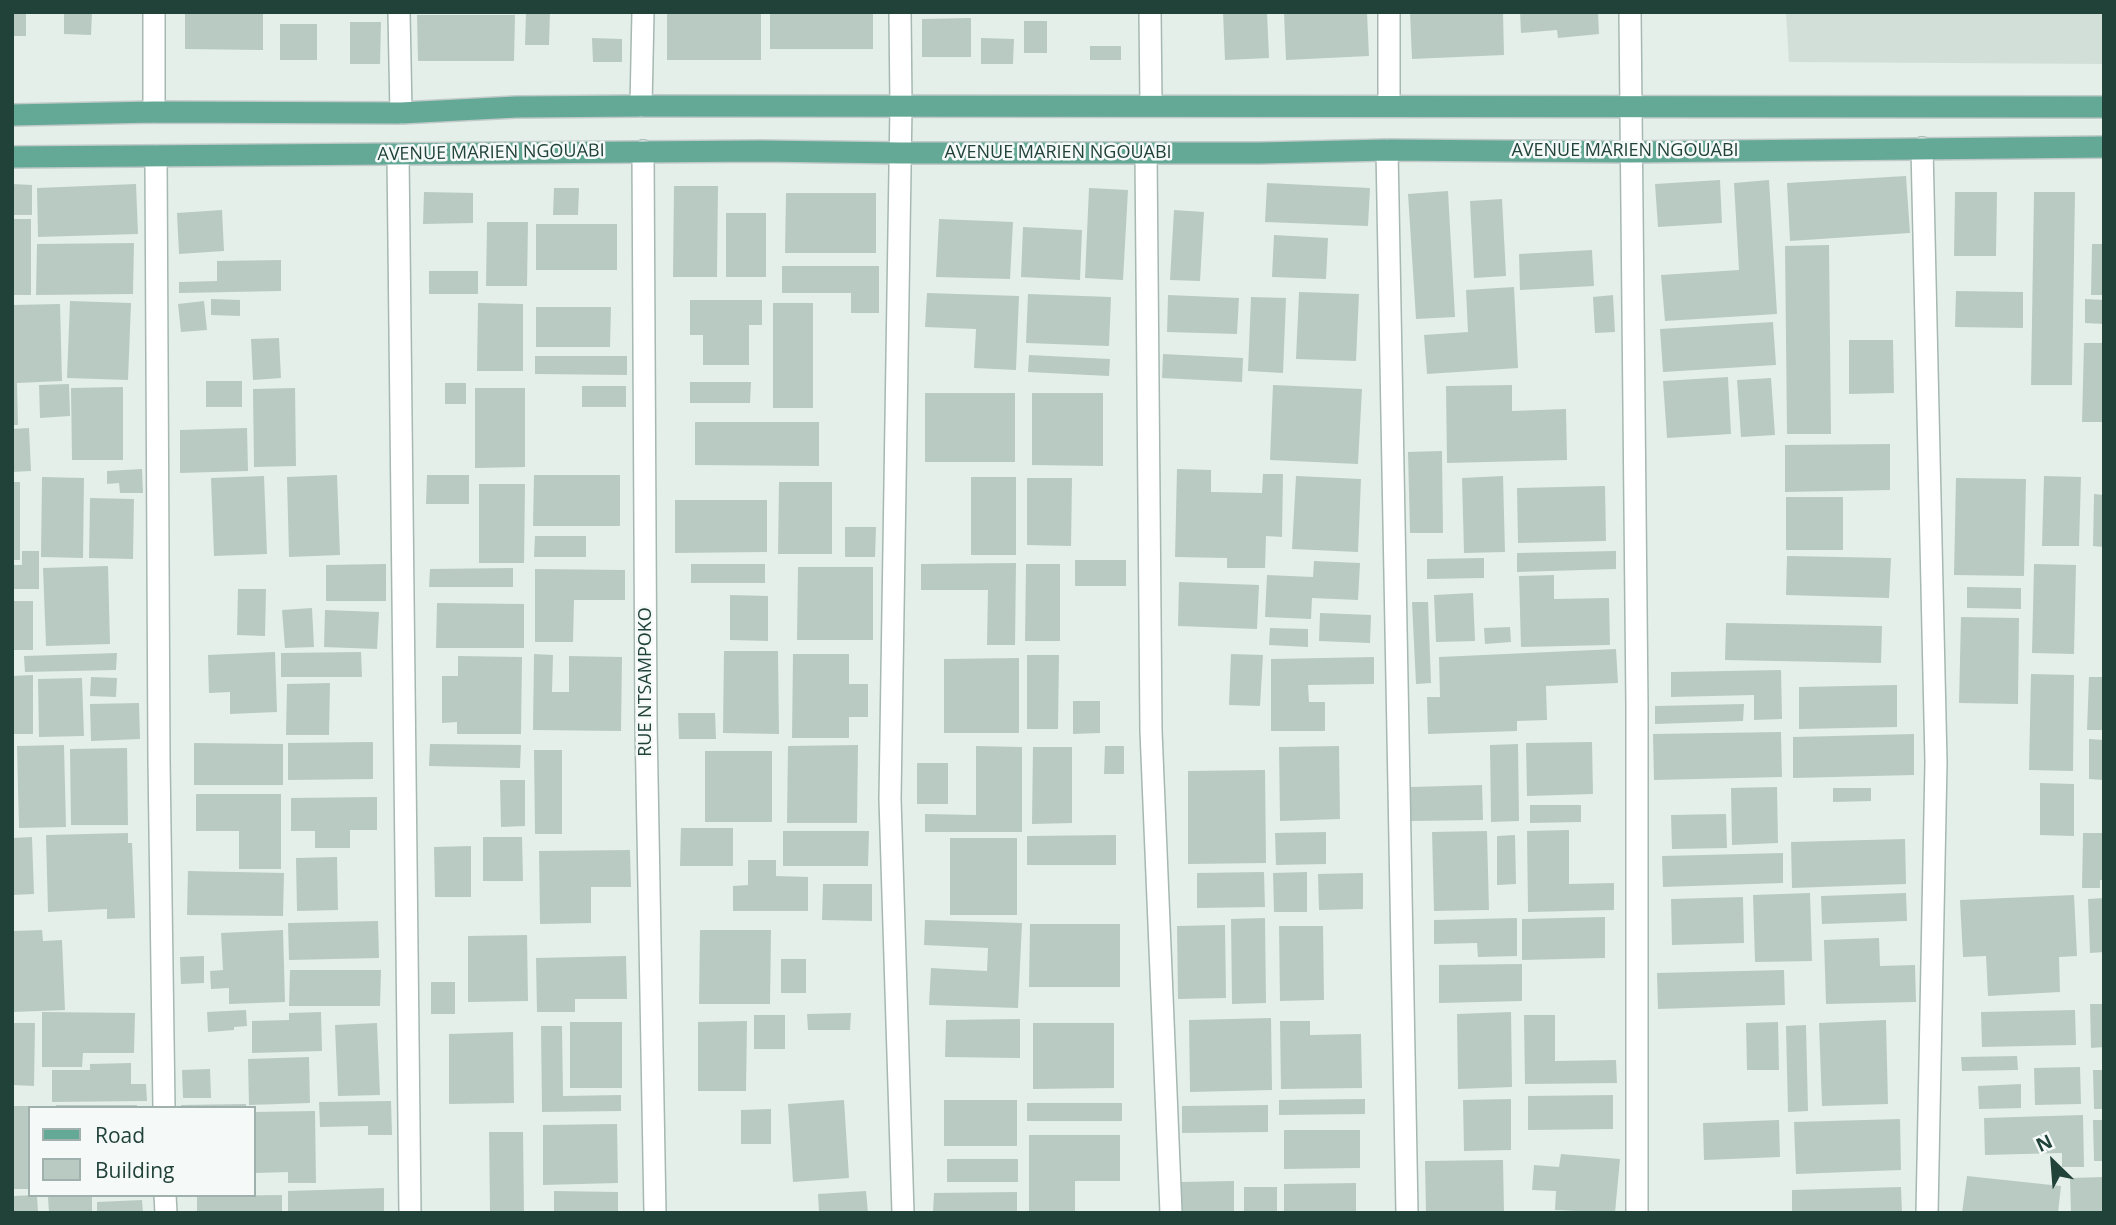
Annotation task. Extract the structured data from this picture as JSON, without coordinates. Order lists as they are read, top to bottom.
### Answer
{
  "streets": {
    "main road": ["AVENUE MARIEN NGOUABI"],
    "street": ["RUE NTSAMPOKO"]
  },
  "crossings": [
    ["AVENUE MARIEN NGOUABI", "RUE NTSAMPOKO"]
  ],
  "legend": ["Road", "Building"],
  "north": "top left"
}
